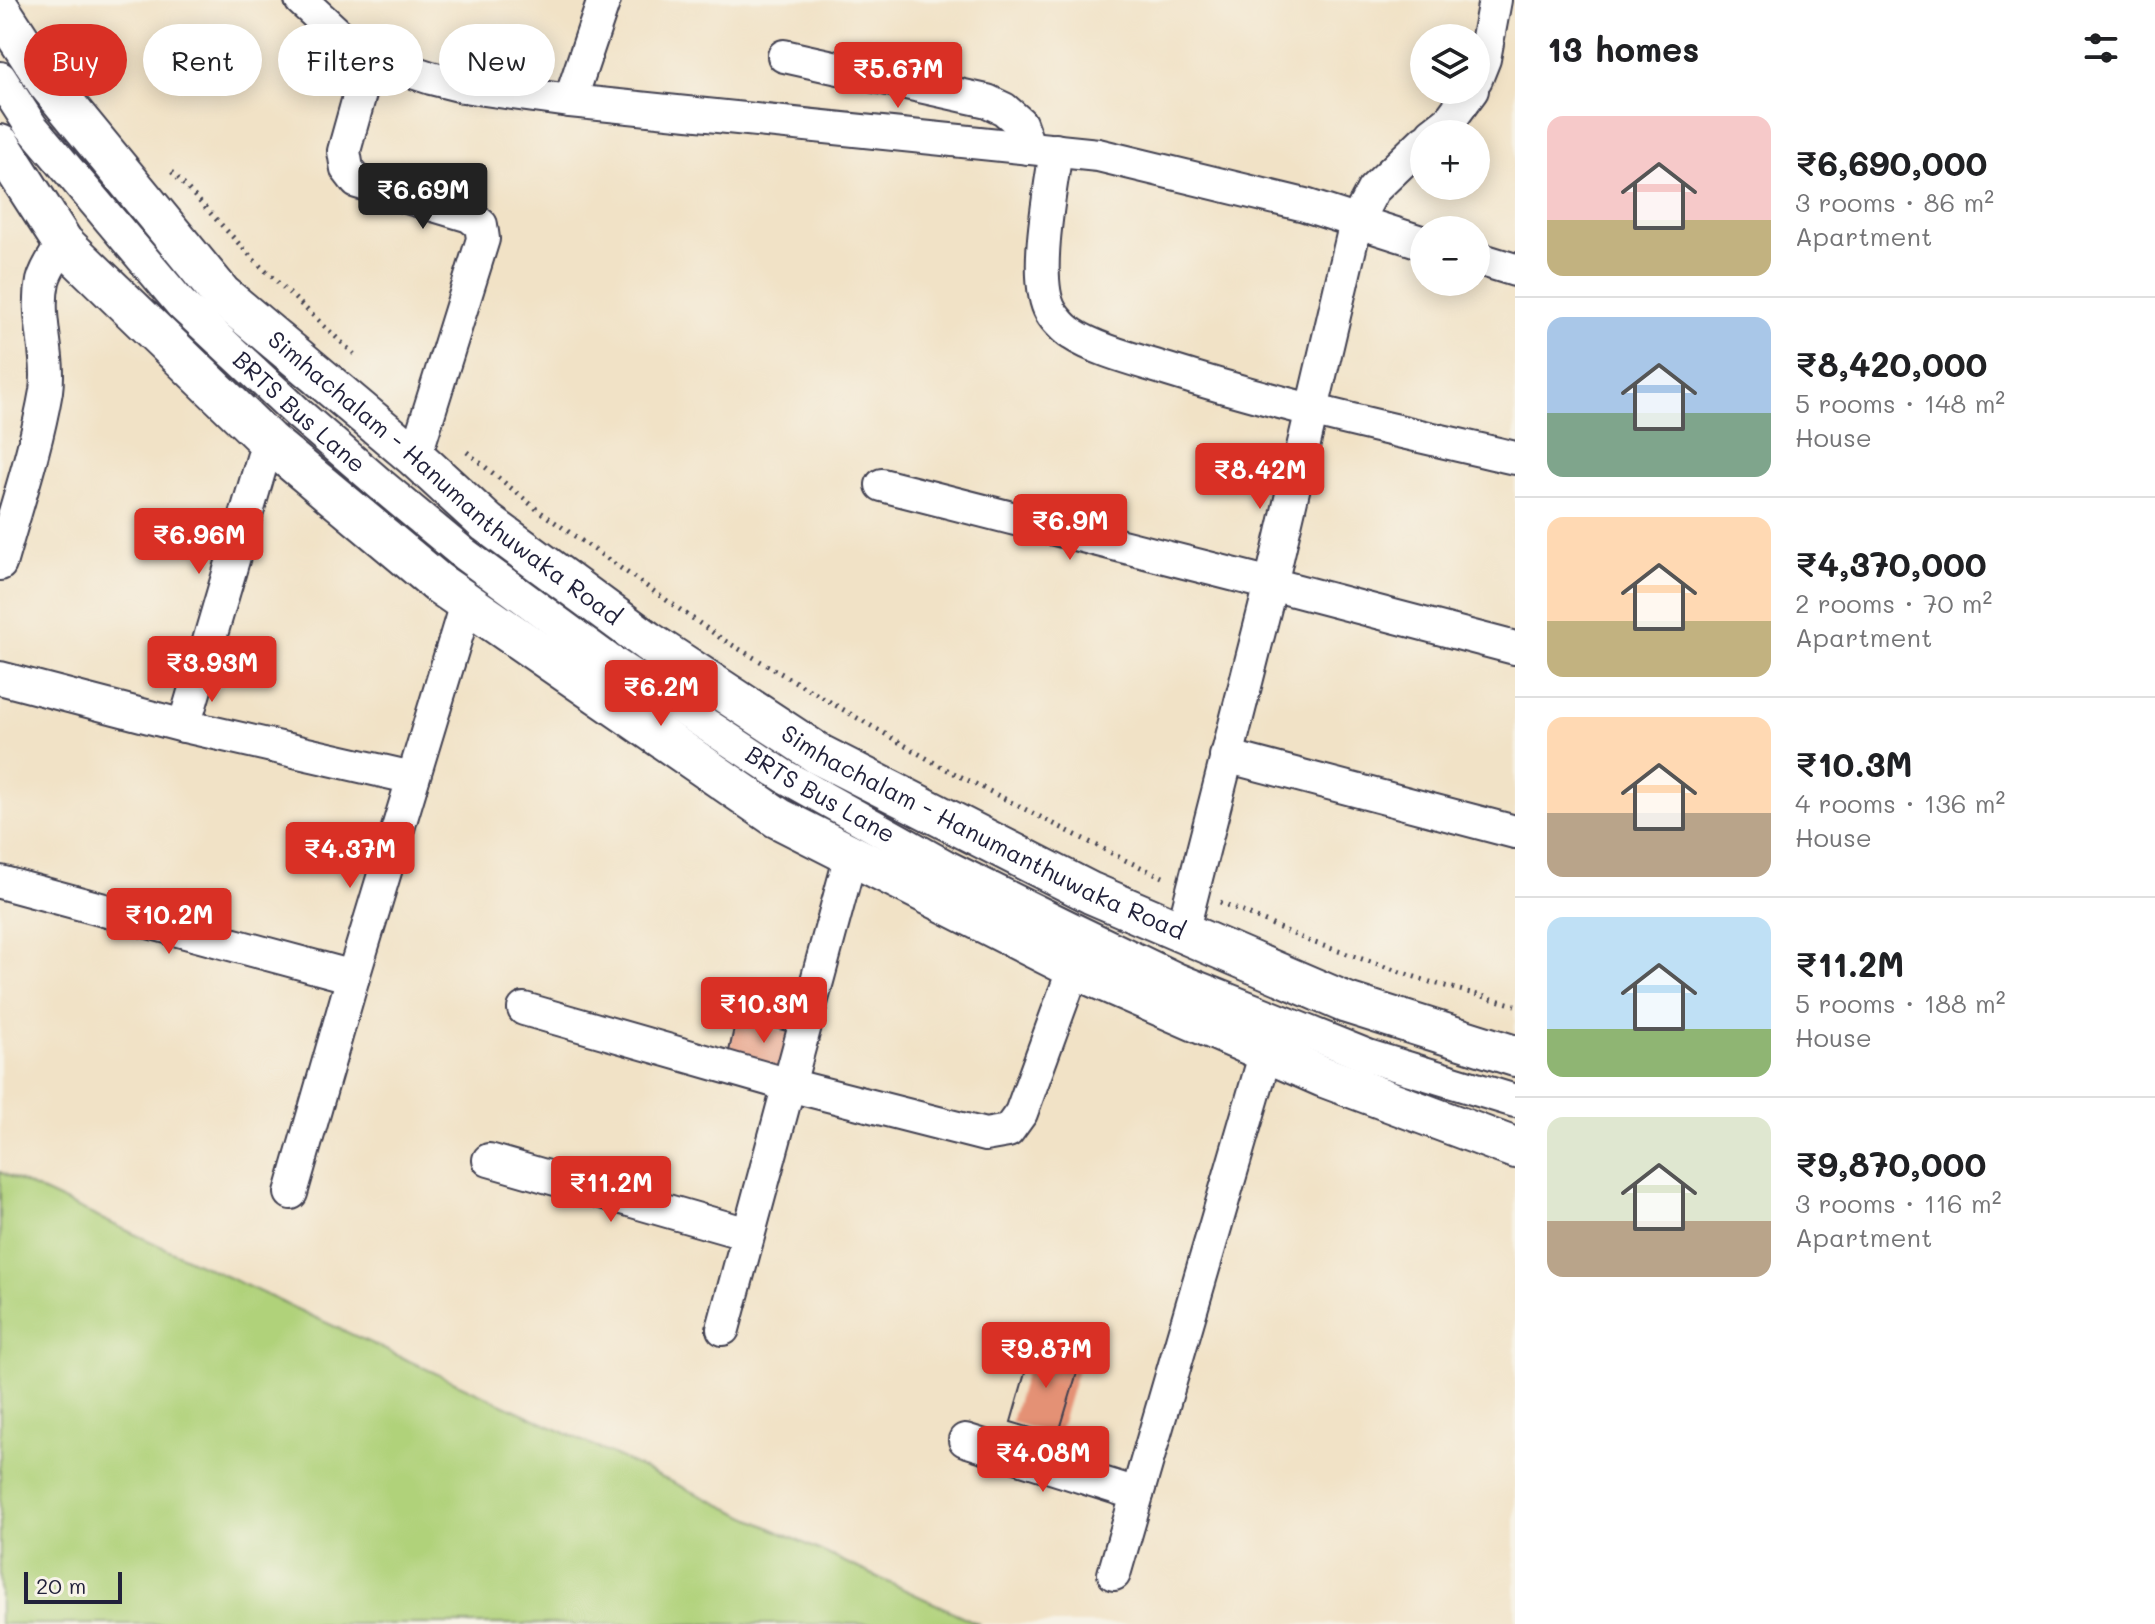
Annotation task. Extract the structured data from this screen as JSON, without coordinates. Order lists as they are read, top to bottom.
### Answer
{
  "streets": {
    "main road": ["Simhachalam - Hanumanthuwaka Road"],
    "street": ["BRTS Bus Lane"]
  },
  "scale_bar": "20 m",
  "page": {
    "heading": "13 homes",
    "map_buttons": ["+", "−"],
    "chip": [
      "Buy",
      "Rent",
      "Filters",
      "New"
    ],
    "price": [
      "₹5.67M",
      "₹6.69M",
      "₹8.42M",
      "₹6.9M",
      "₹6.96M",
      "₹3.93M",
      "₹6.2M",
      "₹4.37M",
      "₹10.2M",
      "₹10.3M",
      "₹11.2M",
      "₹9.87M",
      "₹4.08M"
    ],
    "list": [
      {
        "name": "₹6,690,000",
        "note": "3 rooms · 86 m² · Apartment"
      },
      {
        "name": "₹8,420,000",
        "note": "5 rooms · 148 m² · House"
      },
      {
        "name": "₹4,370,000",
        "note": "2 rooms · 70 m² · Apartment"
      },
      {
        "name": "₹10.3M",
        "note": "4 rooms · 136 m² · House"
      },
      {
        "name": "₹11.2M",
        "note": "5 rooms · 188 m² · House"
      },
      {
        "name": "₹9,870,000",
        "note": "3 rooms · 116 m² · Apartment"
      }
    ],
    "scale": "20 m"
  }
}
